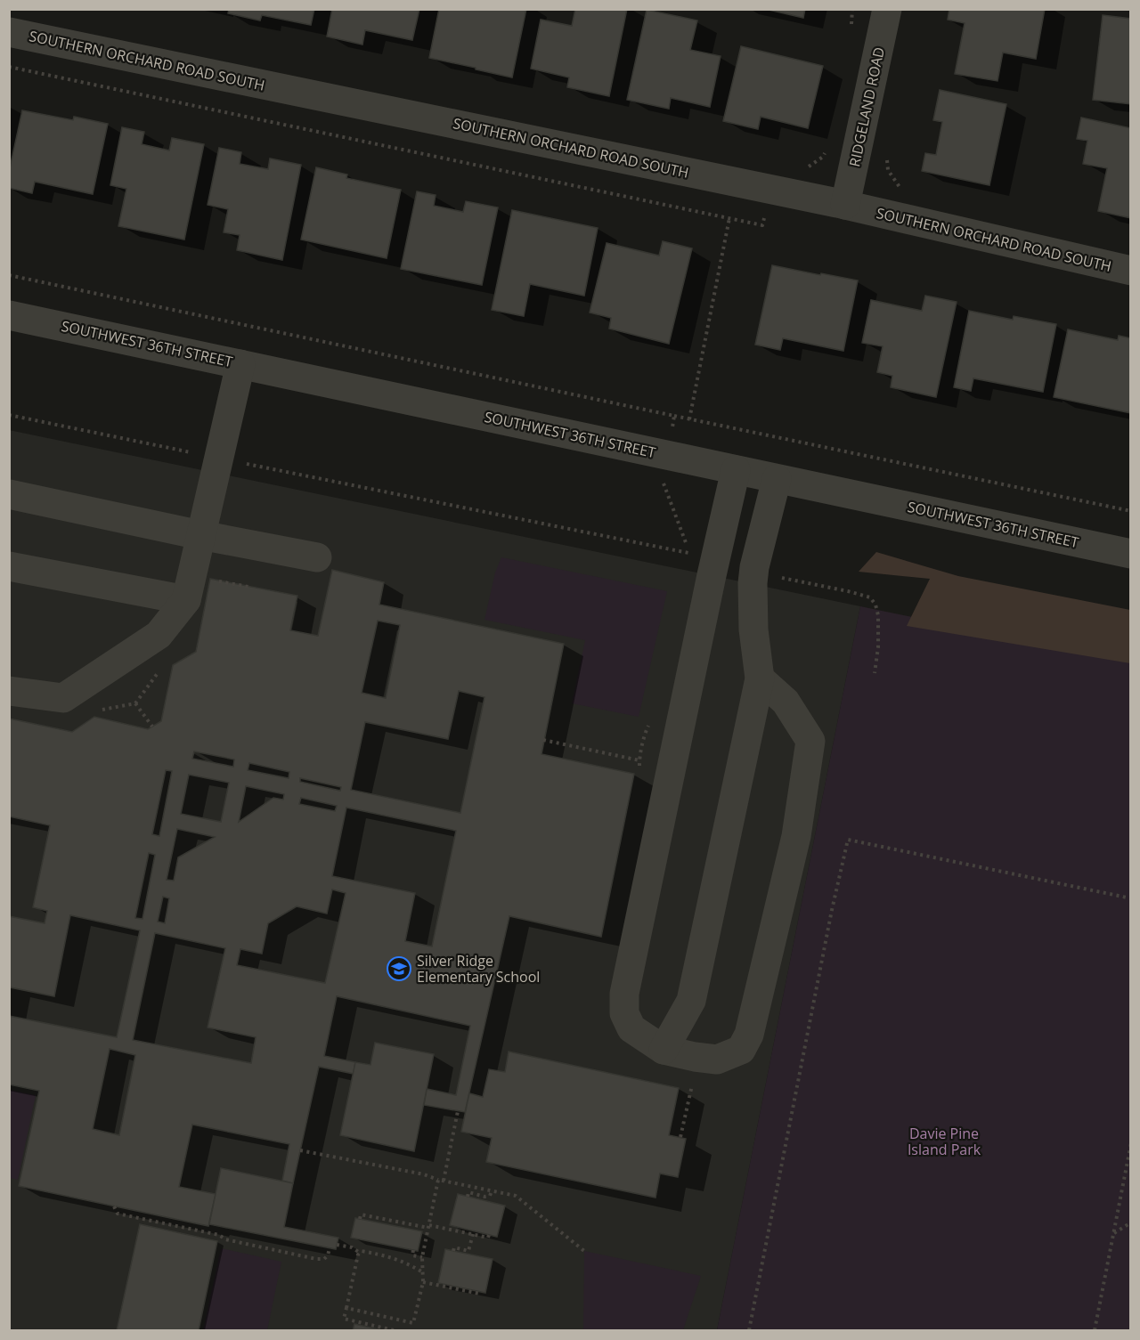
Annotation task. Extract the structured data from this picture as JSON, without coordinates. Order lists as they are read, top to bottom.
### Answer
{
  "streets": {
    "street": ["SOUTHERN ORCHARD ROAD SOUTH", "RIDGELAND ROAD", "SOUTHWEST 36TH STREET"]
  },
  "crossings": [
    ["SOUTHERN ORCHARD ROAD SOUTH", "RIDGELAND ROAD"]
  ],
  "parks": ["Davie Pine Island Park"],
  "places": {
    "school or university": ["Silver Ridge Elementary School"]
  }
}
